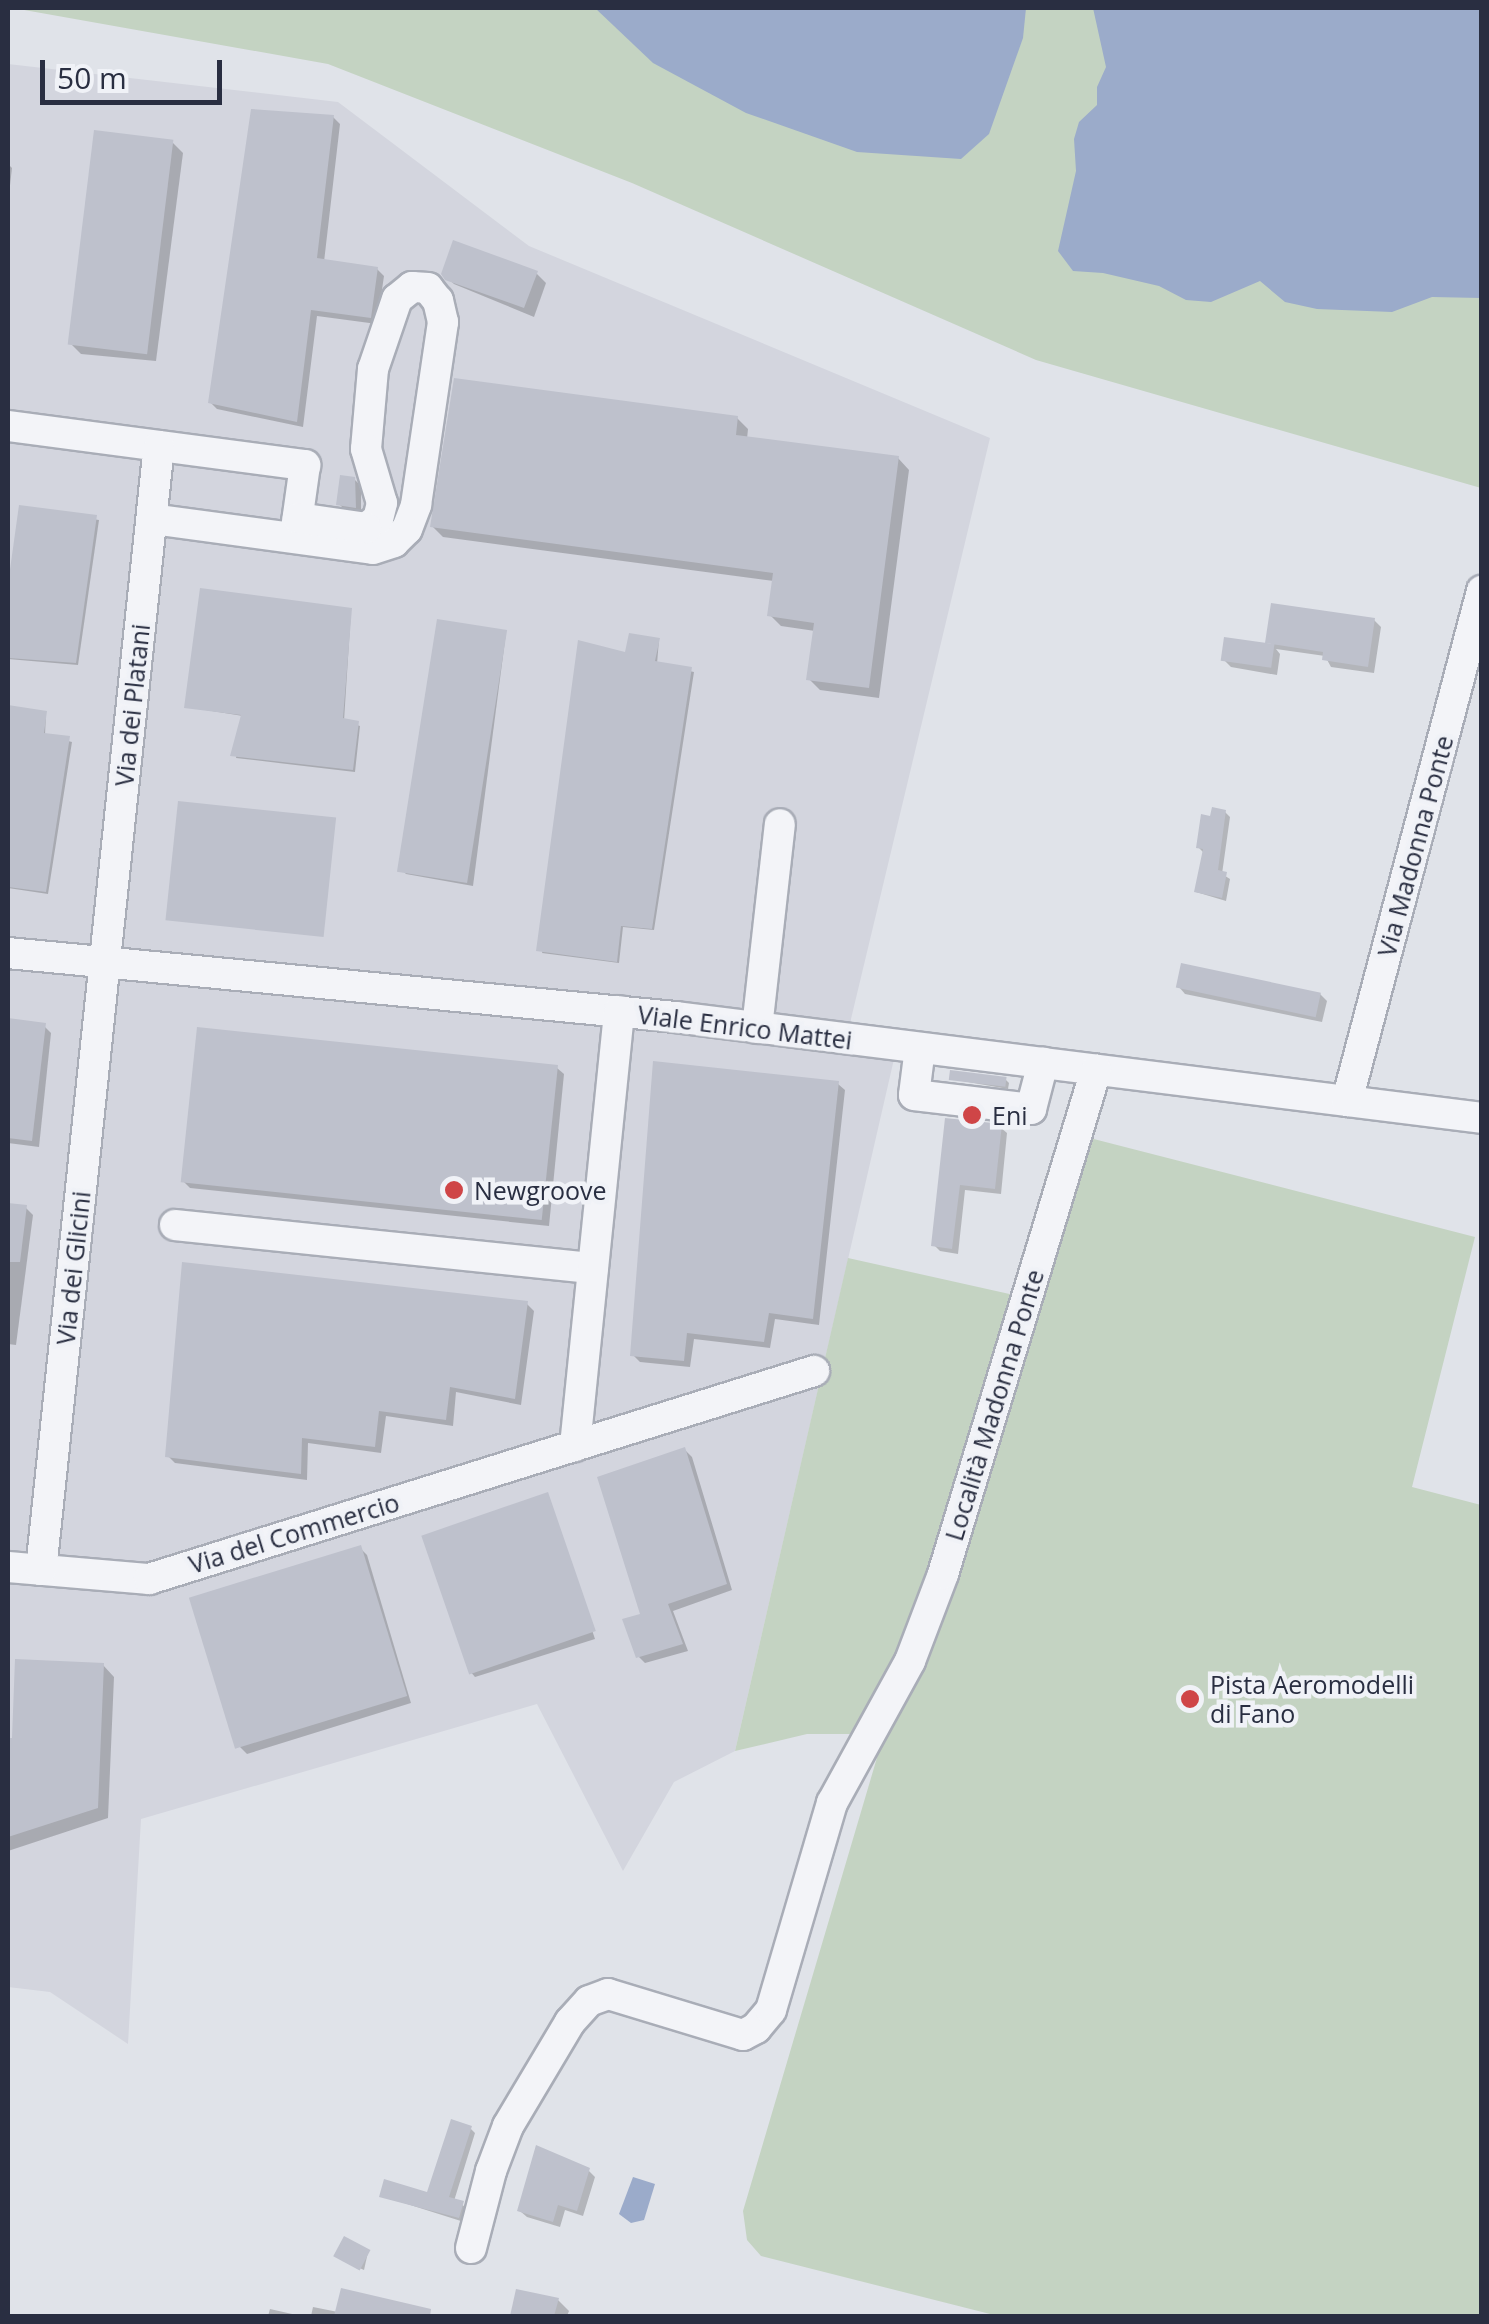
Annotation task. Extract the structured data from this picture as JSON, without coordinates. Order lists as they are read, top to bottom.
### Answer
{
  "streets": {
    "street": [
      "Via dei Platani",
      "Via Madonna Ponte",
      "Viale Enrico Mattei",
      "Via dei Glicini",
      "Località Madonna Ponte",
      "Via del Commercio"
    ]
  },
  "crossings": [
    ["Via dei Platani", "Viale Enrico Mattei"],
    ["Via dei Platani", "Via dei Glicini"],
    ["Via Madonna Ponte", "Viale Enrico Mattei"],
    ["Viale Enrico Mattei", "Via dei Glicini"],
    ["Viale Enrico Mattei", "Località Madonna Ponte"],
    ["Via dei Glicini", "Via del Commercio"]
  ],
  "places": ["Eni", "Newgroove", "Pista Aeromodelli di Fano"],
  "scale_bar": "50 m"
}
